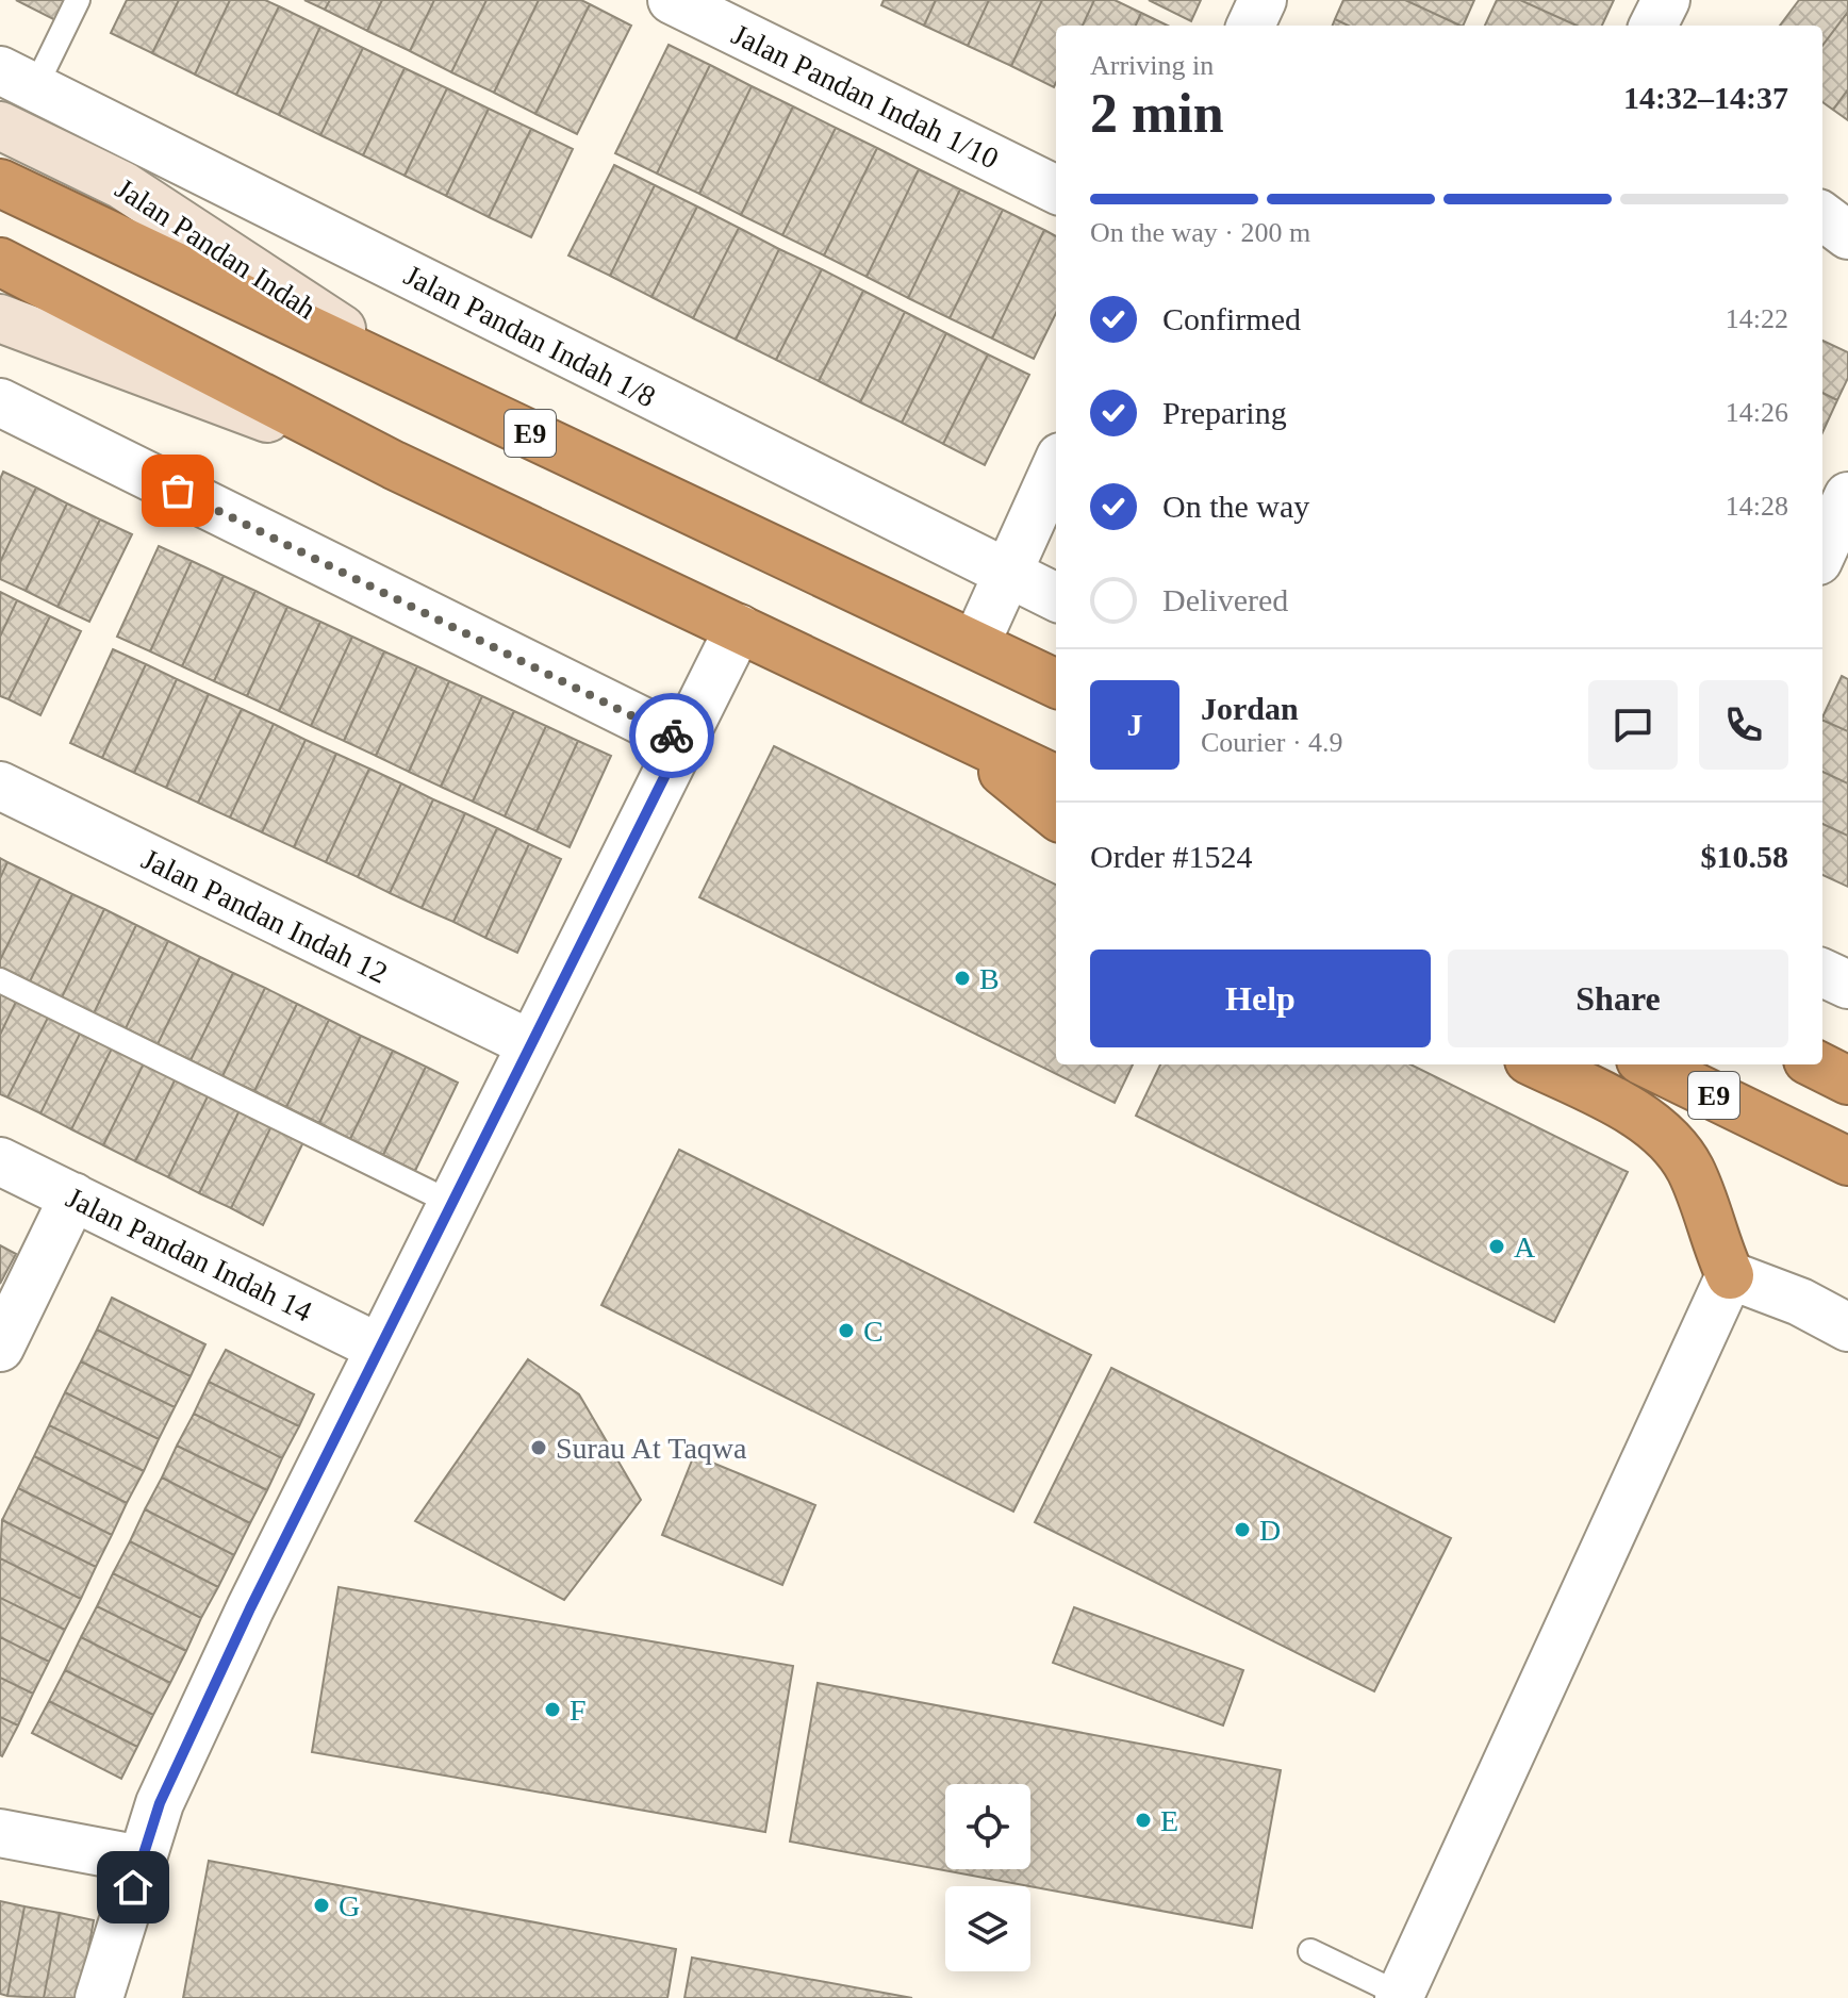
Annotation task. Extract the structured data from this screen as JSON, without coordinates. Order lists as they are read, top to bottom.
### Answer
{
  "streets": {
    "highway": ["E9"],
    "main road": ["Jalan Pandan Indah"],
    "street": [
      "Jalan Pandan Indah 1/10",
      "Jalan Pandan Indah 1/8",
      "Jalan Pandan Indah 12",
      "Jalan Pandan Indah 14"
    ]
  },
  "crossings": [
    ["Jalan Pandan Indah", "E9"]
  ],
  "places": [
    "B",
    "A",
    "C",
    "Surau At Taqwa",
    "D",
    "F",
    "E",
    "G"
  ],
  "page": {
    "heading": ["2 min", "Arriving in", "14:32–14:37"],
    "panel": [
      "Jordan",
      "Courier · 4.9",
      "Order #1524",
      "$10.58"
    ],
    "bar": "On the way · 200 m",
    "list": [
      ["Confirmed", "14:22"],
      ["Preparing", "14:26"],
      ["On the way", "14:28"],
      "Delivered"
    ],
    "round": "J",
    "buttons": ["Help", "Share"]
  }
}
